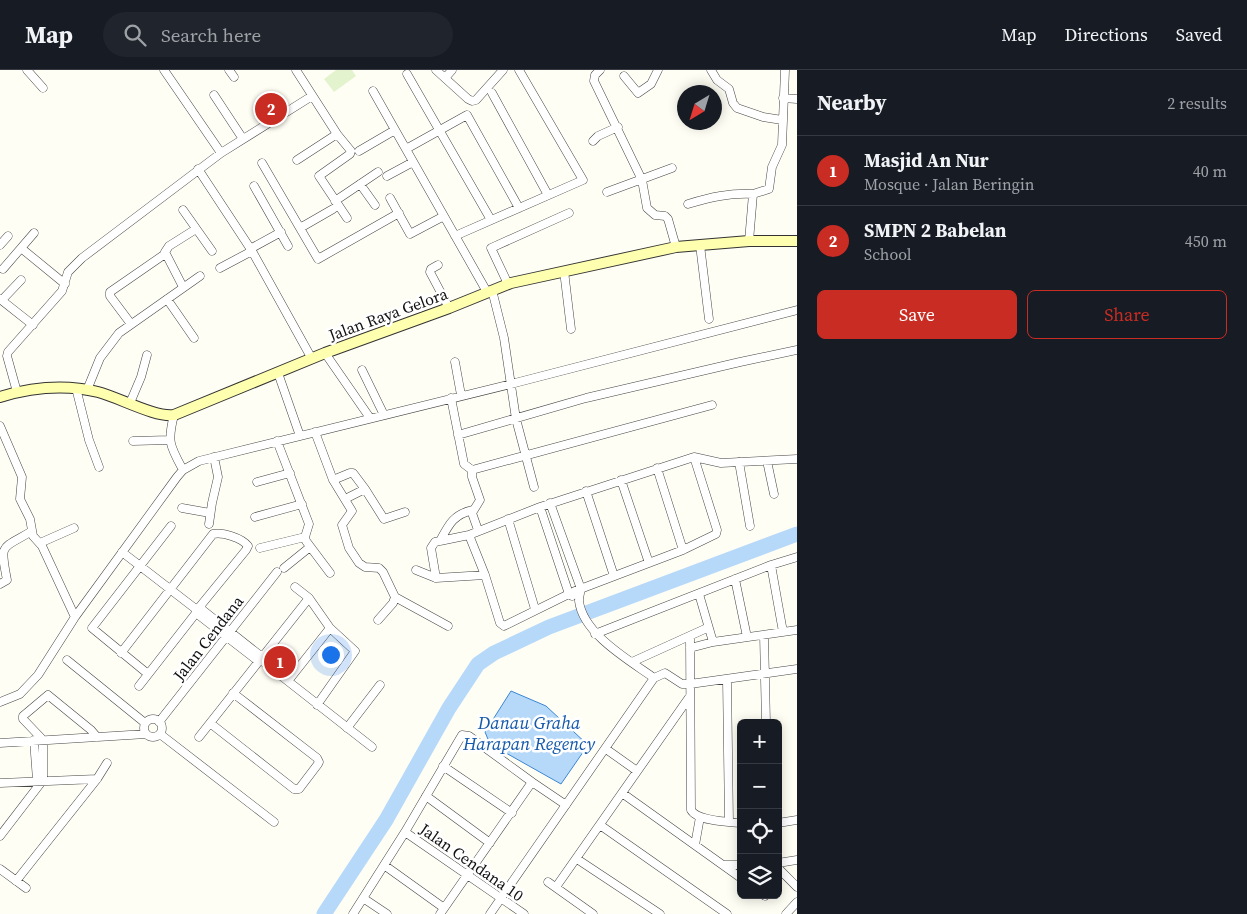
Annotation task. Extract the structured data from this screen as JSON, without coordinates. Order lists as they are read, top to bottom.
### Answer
{
  "streets": {
    "street": ["Jalan Raya Gelora", "Jalan Cendana", "Jalan Cendana 10"]
  },
  "water": ["Danau Graha Harapan Regency"],
  "north": "bottom left",
  "page": {
    "header": "Map",
    "search": "Search here",
    "nav": ["Map", "Directions", "Saved"],
    "heading": ["Nearby", "2 results"],
    "pins": ["2", "1"],
    "list": [
      {
        "mark": "1",
        "name": "Masjid An Nur",
        "note": "Mosque · Jalan Beringin",
        "value": "40 m"
      },
      {
        "mark": "2",
        "name": "SMPN 2 Babelan",
        "note": "School",
        "value": "450 m"
      }
    ],
    "buttons": ["Save", "Share"],
    "map_buttons": ["+", "−"]
  }
}
